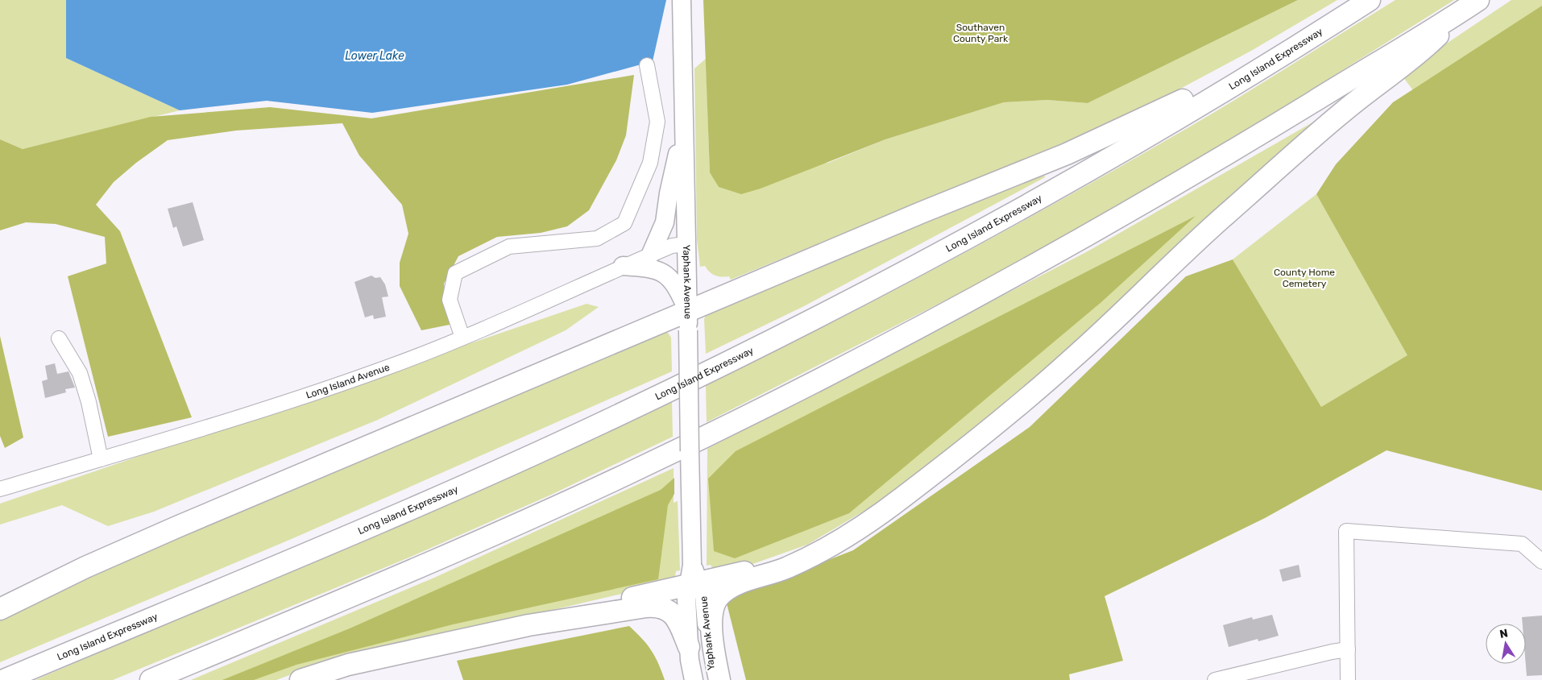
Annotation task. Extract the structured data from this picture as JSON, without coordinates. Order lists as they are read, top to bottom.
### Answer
{
  "streets": {
    "highway": ["Long Island Expressway"],
    "main road": ["Yaphank Avenue"],
    "street": ["Long Island Avenue"]
  },
  "crossings": [
    ["Yaphank Avenue", "Long Island Avenue"]
  ],
  "water": ["Lower Lake"],
  "parks": ["Southaven County Park", "County Home Cemetery"],
  "north": "top"
}
